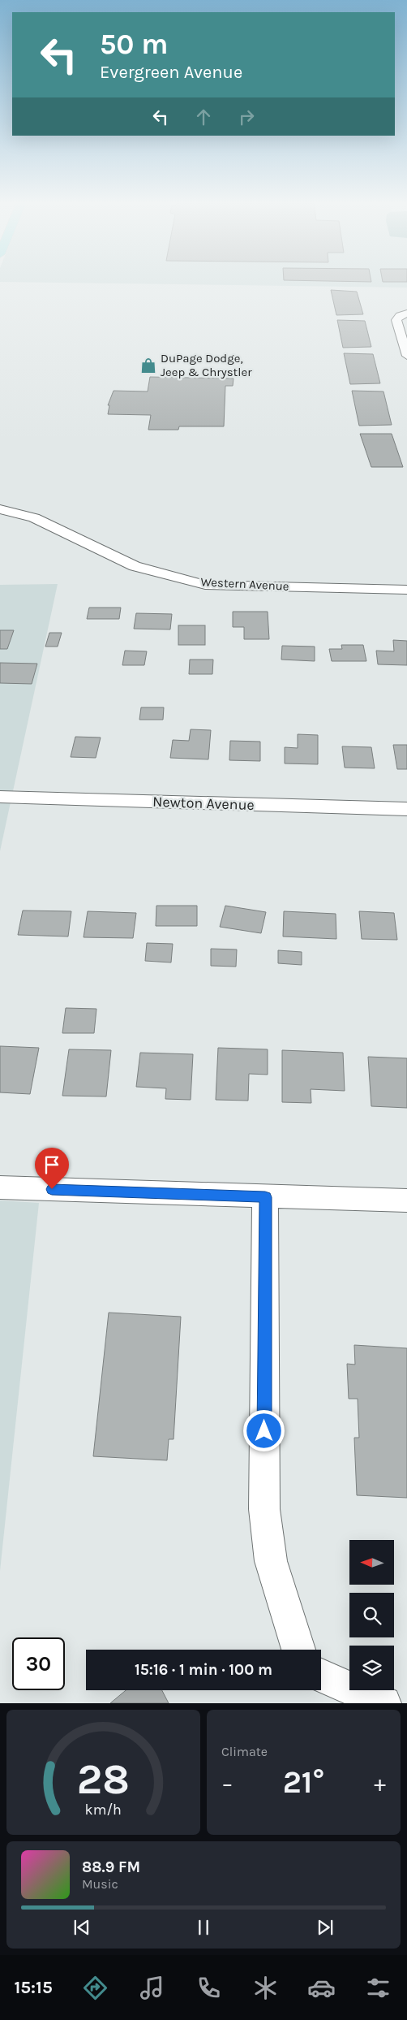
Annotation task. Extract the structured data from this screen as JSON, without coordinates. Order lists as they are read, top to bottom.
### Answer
{
  "streets": {
    "street": ["Western Avenue", "Newton Avenue"]
  },
  "places": {
    "shop": ["DuPage Dodge, Jeep & Chrystler"]
  },
  "north": "left",
  "page": {
    "turn": ["50 m", "Evergreen Avenue"],
    "limit": "30",
    "trip": "15:16 · 1 min · 100 m",
    "tile": "Climate",
    "heat": ["−", "21°", "+"],
    "song": ["88.9 FM", "Music"],
    "tabs": "15:15",
    "gauge": ["28", "km/h"]
  }
}
